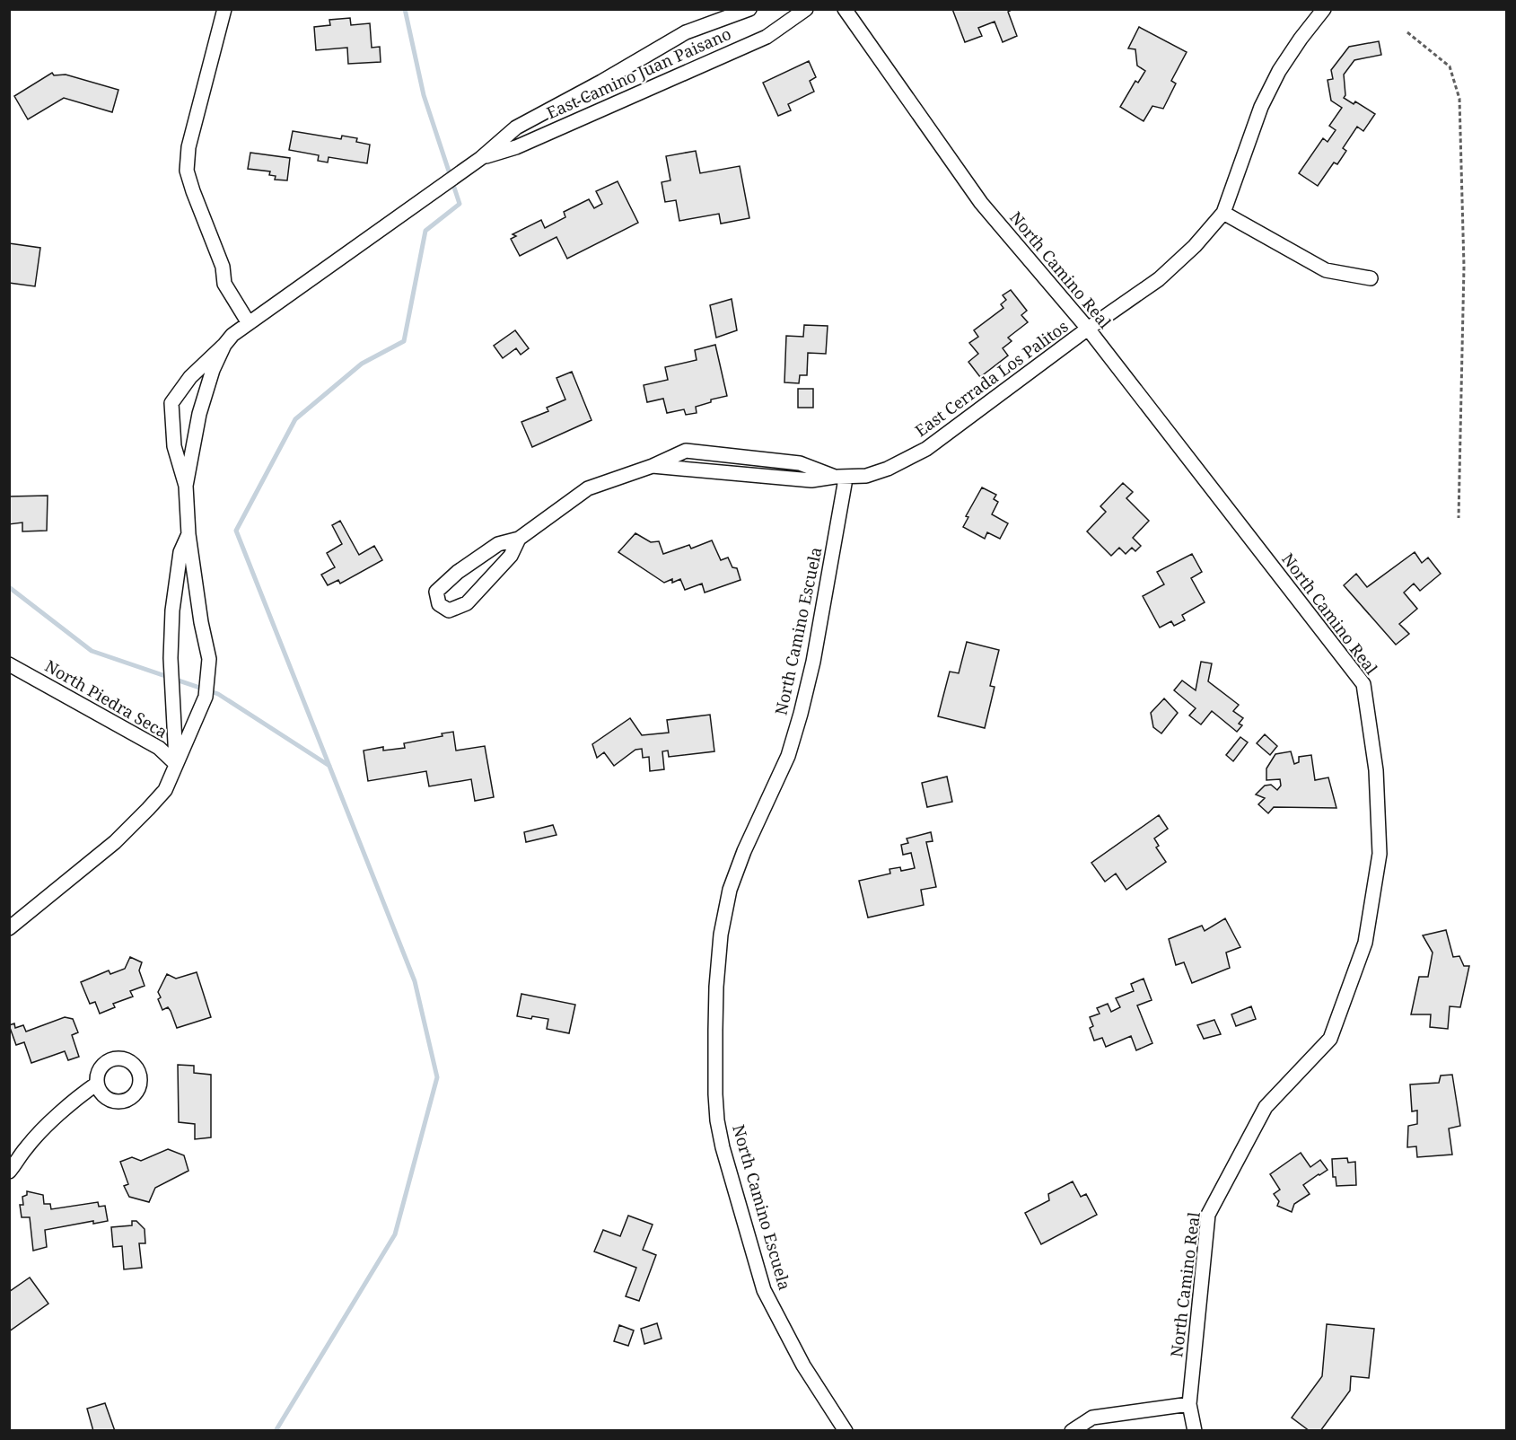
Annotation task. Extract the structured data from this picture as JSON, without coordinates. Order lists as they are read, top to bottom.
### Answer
{
  "streets": {
    "street": [
      "East Camino Juan Paisano",
      "North Camino Real",
      "East Cerrada Los Palitos",
      "North Camino Escuela",
      "North Piedra Seca"
    ]
  },
  "crossings": [
    ["East Camino Juan Paisano", "North Piedra Seca"],
    ["North Camino Real", "East Cerrada Los Palitos"],
    ["East Cerrada Los Palitos", "North Camino Escuela"]
  ]
}
